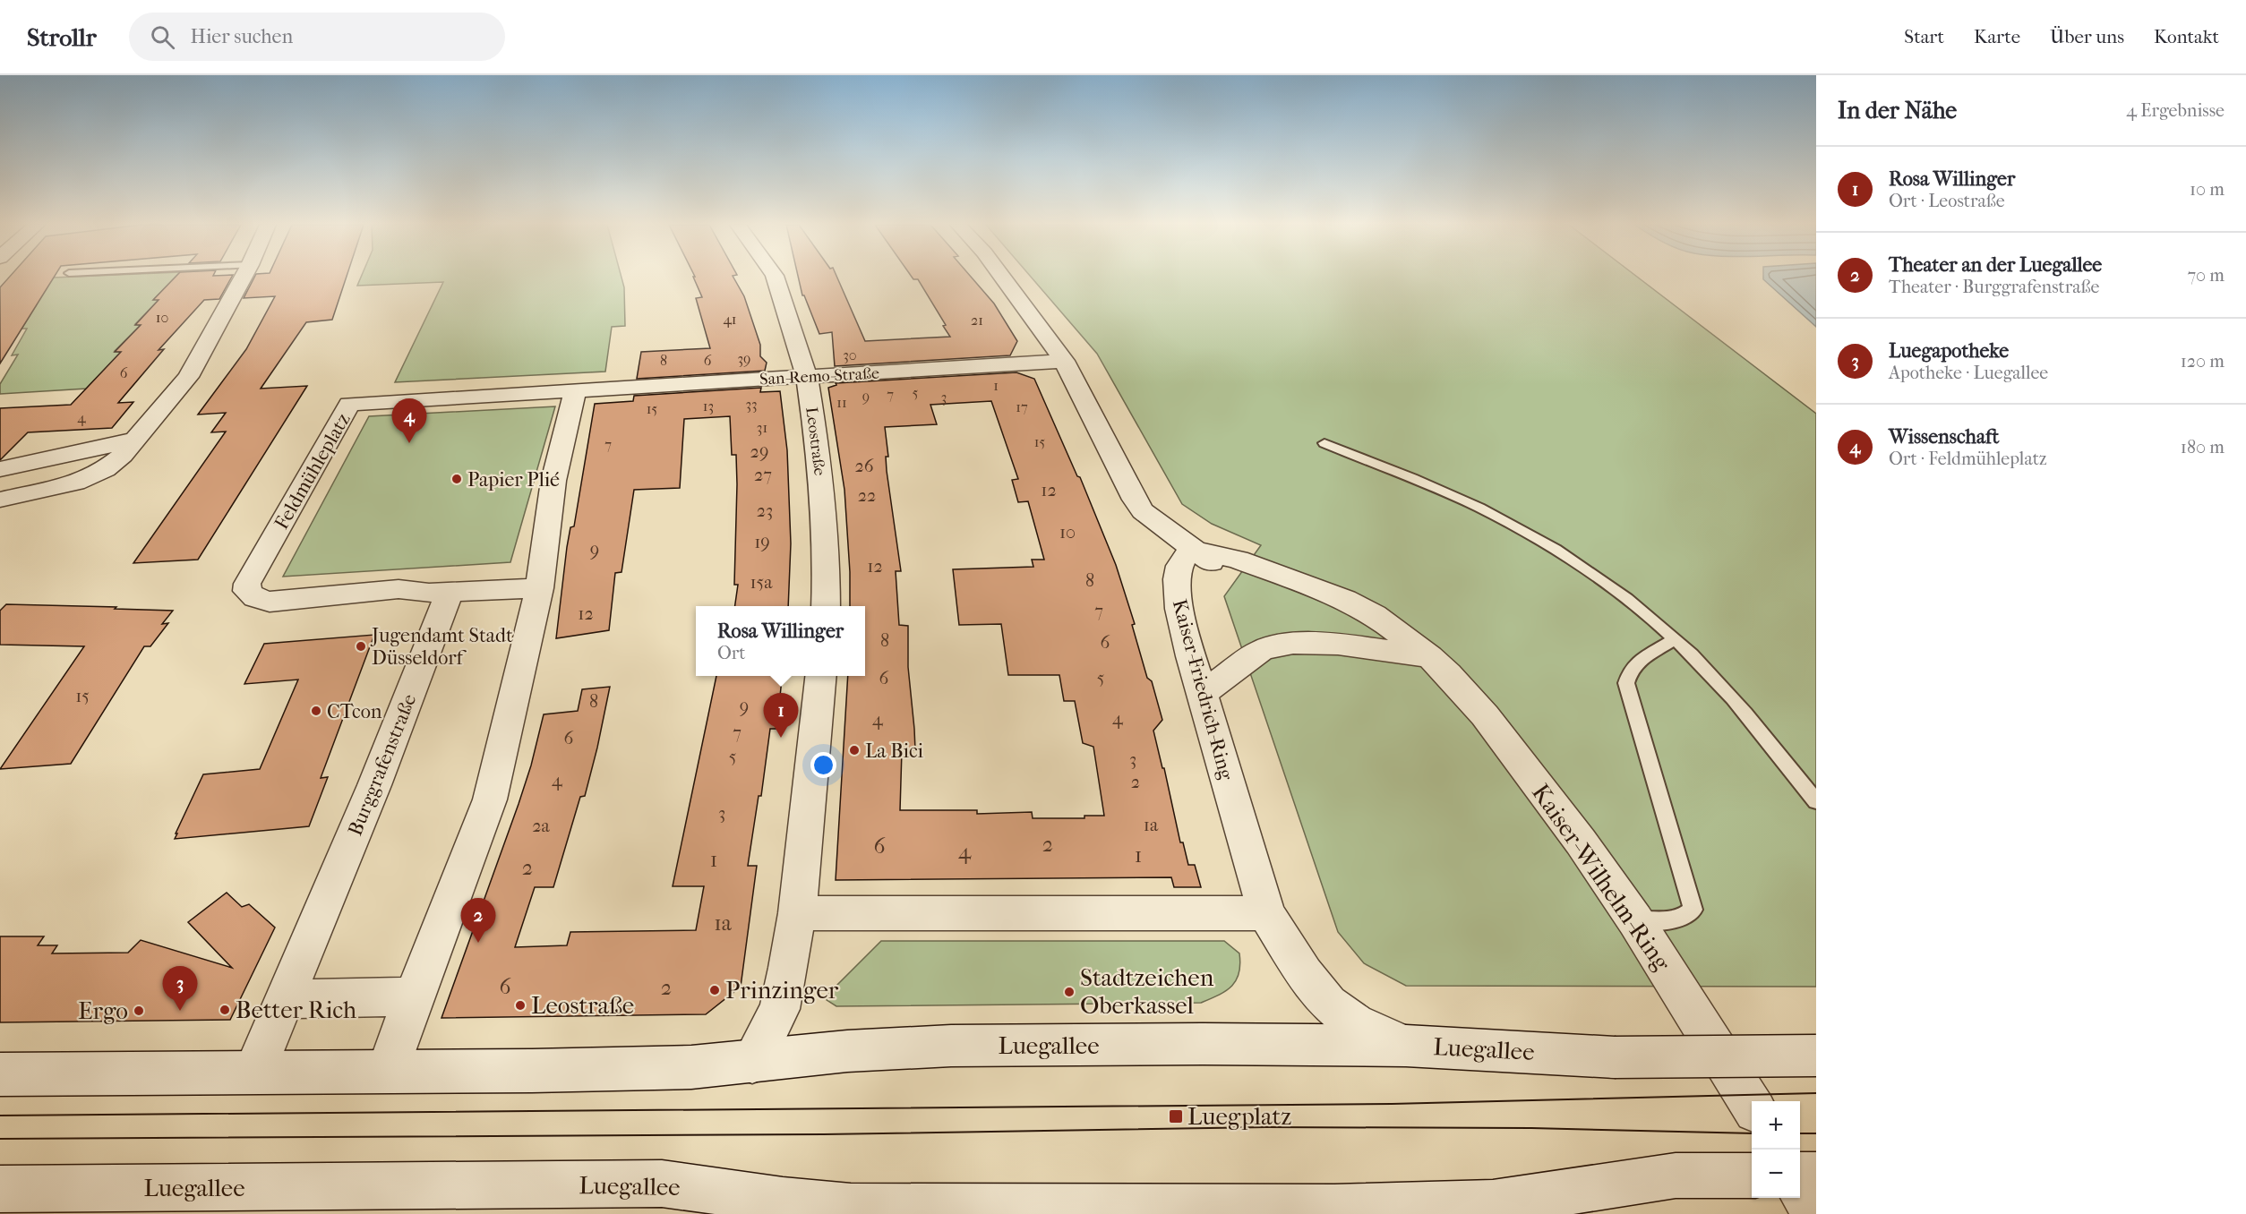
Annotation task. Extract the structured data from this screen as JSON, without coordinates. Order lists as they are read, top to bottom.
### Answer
{
  "streets": {
    "street": [
      "San-Remo-Straße",
      "Leostraße",
      "Feldmühleplatz",
      "Kaiser-Friedrich-Ring",
      "Burggrafenstraße",
      "Kaiser-Wilhelm-Ring",
      "Luegallee"
    ]
  },
  "crossings": [
    ["San-Remo-Straße", "Leostraße"],
    ["San-Remo-Straße", "Feldmühleplatz"],
    ["Feldmühleplatz", "Burggrafenstraße"],
    ["Kaiser-Friedrich-Ring", "Kaiser-Wilhelm-Ring"],
    ["Kaiser-Friedrich-Ring", "Luegallee"],
    ["Burggrafenstraße", "Luegallee"]
  ],
  "places": {
    "other": [
      "Papier Plié",
      "Jugendamt Stadt Düsseldorf",
      "CTcon",
      "La Bici",
      "Prinzinger",
      "Stadtzeichen Oberkassel",
      "Leostraße",
      "Better Rich",
      "Ergo"
    ],
    "transit": ["Luegplatz"]
  },
  "house_numbers": [
    "10",
    "41",
    "21",
    "30",
    "39",
    "8",
    "6",
    "6",
    "1",
    "5",
    "7",
    "9",
    "3",
    "11",
    "33",
    "13",
    "17",
    "15",
    "4",
    "31",
    "15",
    "7",
    "29",
    "26",
    "27",
    "12",
    "22",
    "23",
    "10",
    "19",
    "9",
    "12",
    "8",
    "15a",
    "7",
    "12",
    "8",
    "6",
    "6",
    "5",
    "15",
    "8",
    "9",
    "4",
    "4",
    "7",
    "6",
    "5",
    "3",
    "4",
    "2",
    "3",
    "1a",
    "2a",
    "2",
    "6",
    "4",
    "1",
    "1",
    "2",
    "1a",
    "6",
    "2"
  ],
  "page": {
    "header": "Strollr",
    "search": "Hier suchen",
    "nav": [
      "Start",
      "Karte",
      "Über uns",
      "Kontakt"
    ],
    "heading": ["In der Nähe", "4 Ergebnisse"],
    "list": [
      {
        "mark": "1",
        "name": "Rosa Willinger",
        "note": "Ort · Leostraße",
        "value": "10 m"
      },
      {
        "mark": "2",
        "name": "Theater an der Luegallee",
        "note": "Theater · Burggrafenstraße",
        "value": "70 m"
      },
      {
        "mark": "3",
        "name": "Luegapotheke",
        "note": "Apotheke · Luegallee",
        "value": "120 m"
      },
      {
        "mark": "4",
        "name": "Wissenschaft",
        "note": "Ort · Feldmühleplatz",
        "value": "180 m"
      }
    ],
    "pins": [
      "4",
      "1",
      "2",
      "3"
    ],
    "popup": ["Rosa Willinger", "Ort"],
    "map_buttons": ["+", "−"]
  }
}
